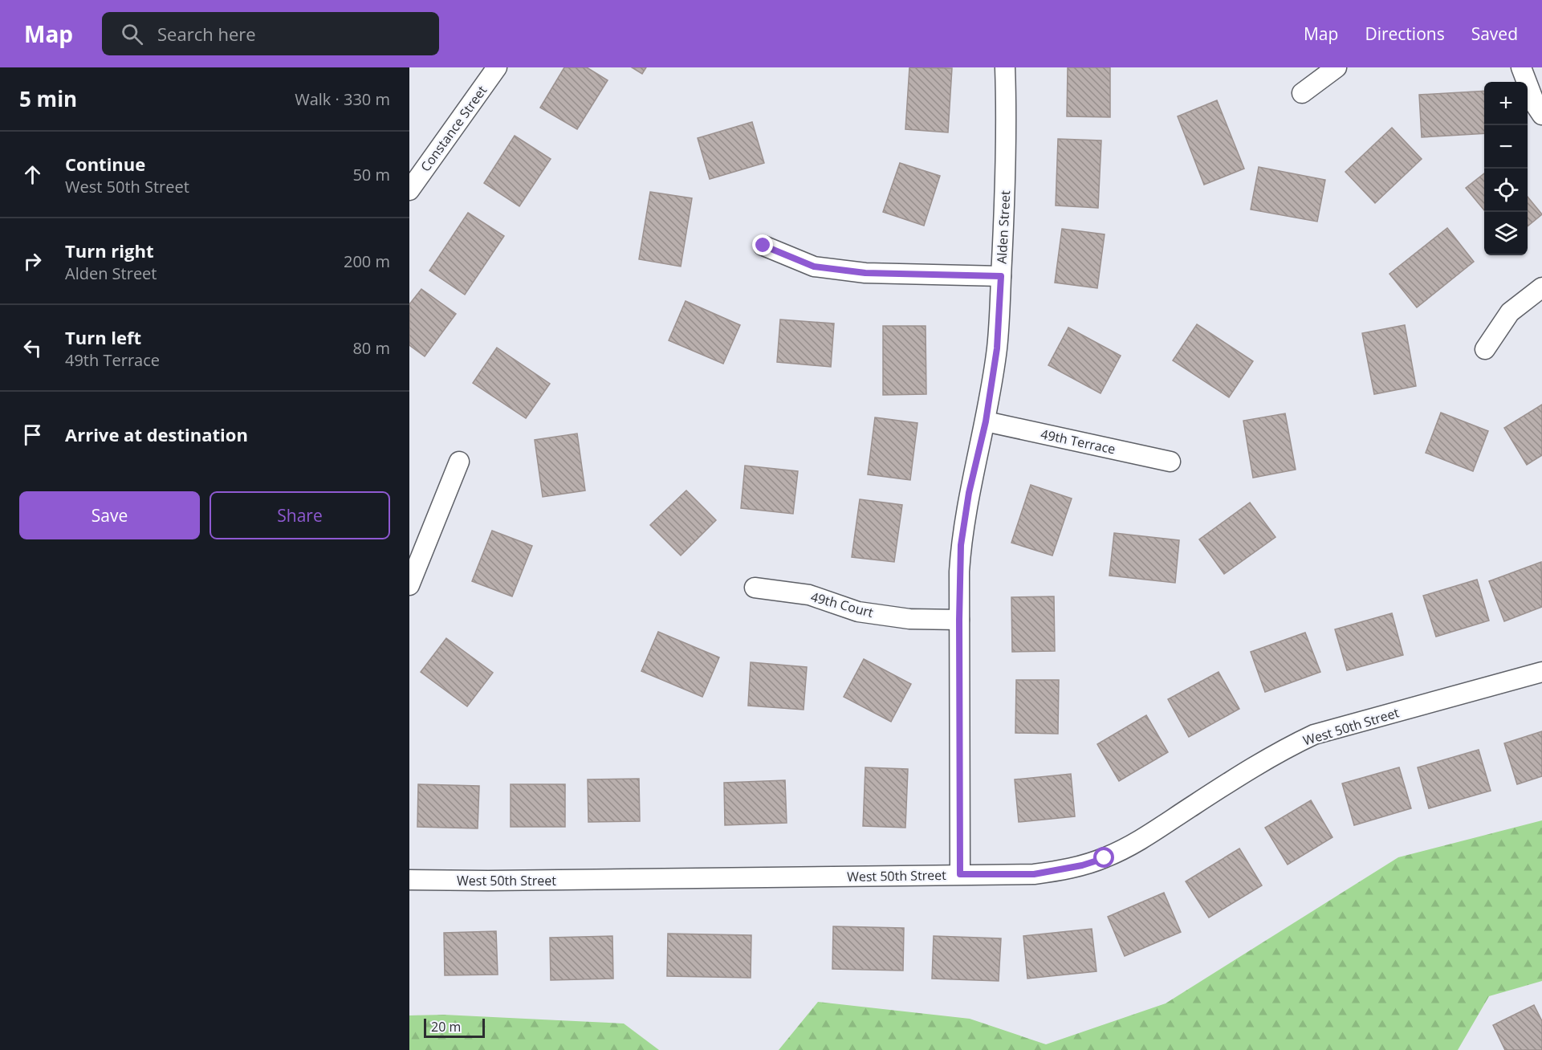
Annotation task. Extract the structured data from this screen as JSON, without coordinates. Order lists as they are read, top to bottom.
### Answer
{
  "streets": {
    "street": [
      "Constance Street",
      "Alden Street",
      "49th Terrace",
      "49th Court",
      "West 50th Street"
    ]
  },
  "crossings": [
    ["Alden Street", "49th Terrace"],
    ["Alden Street", "49th Court"],
    ["Alden Street", "West 50th Street"]
  ],
  "scale_bar": "20 m",
  "page": {
    "header": "Map",
    "search": "Search here",
    "nav": ["Map", "Directions", "Saved"],
    "heading": ["5 min", "Walk · 330 m"],
    "map_buttons": ["+", "−"],
    "list": [
      ["Continue", "West 50th Street", "50 m"],
      ["Turn right", "Alden Street", "200 m"],
      ["Turn left", "49th Terrace", "80 m"],
      "Arrive at destination"
    ],
    "buttons": ["Save", "Share"],
    "scale": "20 m"
  }
}
